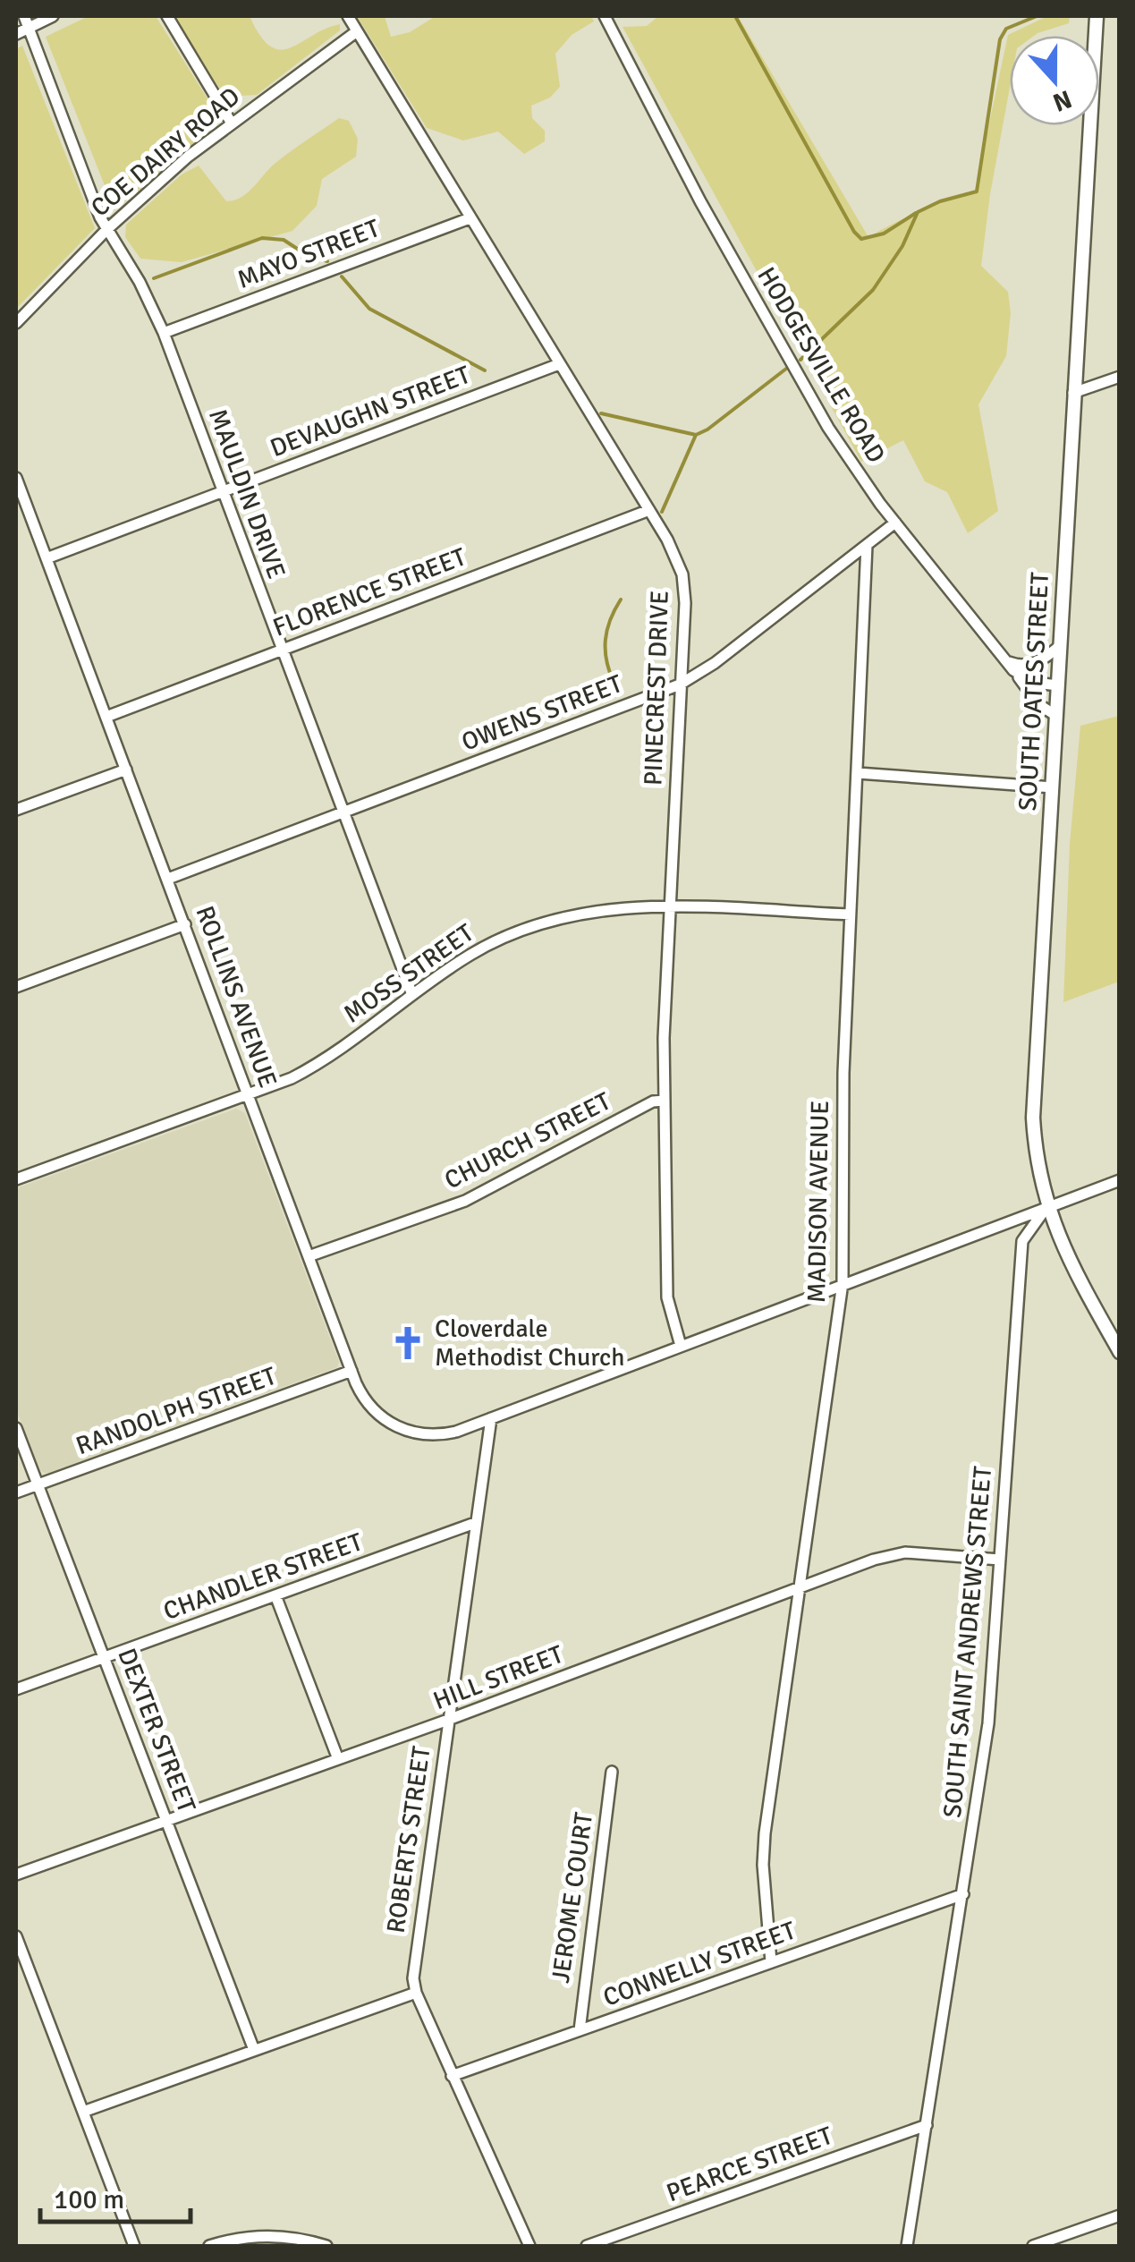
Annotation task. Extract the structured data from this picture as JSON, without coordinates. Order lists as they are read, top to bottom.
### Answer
{
  "streets": {
    "main road": ["SOUTH OATES STREET"],
    "street": [
      "COE DAIRY ROAD",
      "MAYO STREET",
      "HODGESVILLE ROAD",
      "DEVAUGHN STREET",
      "MAULDIN DRIVE",
      "FLORENCE STREET",
      "PINECREST DRIVE",
      "OWENS STREET",
      "MOSS STREET",
      "ROLLINS AVENUE",
      "CHURCH STREET",
      "MADISON AVENUE",
      "RANDOLPH STREET",
      "CHANDLER STREET",
      "SOUTH SAINT ANDREWS STREET",
      "HILL STREET",
      "DEXTER STREET",
      "ROBERTS STREET",
      "JEROME COURT",
      "CONNELLY STREET",
      "PEARCE STREET"
    ]
  },
  "crossings": [
    ["COE DAIRY ROAD", "MAULDIN DRIVE"],
    ["COE DAIRY ROAD", "PINECREST DRIVE"],
    ["MAYO STREET", "MAULDIN DRIVE"],
    ["MAYO STREET", "PINECREST DRIVE"],
    ["HODGESVILLE ROAD", "SOUTH OATES STREET"],
    ["HODGESVILLE ROAD", "OWENS STREET"],
    ["DEVAUGHN STREET", "MAULDIN DRIVE"],
    ["DEVAUGHN STREET", "PINECREST DRIVE"],
    ["DEVAUGHN STREET", "ROLLINS AVENUE"],
    ["MAULDIN DRIVE", "FLORENCE STREET"],
    ["MAULDIN DRIVE", "OWENS STREET"],
    ["MAULDIN DRIVE", "MOSS STREET"],
    ["FLORENCE STREET", "PINECREST DRIVE"],
    ["FLORENCE STREET", "ROLLINS AVENUE"],
    ["PINECREST DRIVE", "OWENS STREET"],
    ["PINECREST DRIVE", "MOSS STREET"],
    ["PINECREST DRIVE", "ROLLINS AVENUE"],
    ["PINECREST DRIVE", "CHURCH STREET"],
    ["SOUTH OATES STREET", "ROLLINS AVENUE"],
    ["SOUTH OATES STREET", "SOUTH SAINT ANDREWS STREET"],
    ["OWENS STREET", "ROLLINS AVENUE"],
    ["OWENS STREET", "MADISON AVENUE"],
    ["MOSS STREET", "ROLLINS AVENUE"],
    ["MOSS STREET", "MADISON AVENUE"],
    ["ROLLINS AVENUE", "CHURCH STREET"],
    ["ROLLINS AVENUE", "MADISON AVENUE"],
    ["ROLLINS AVENUE", "RANDOLPH STREET"],
    ["ROLLINS AVENUE", "SOUTH SAINT ANDREWS STREET"],
    ["ROLLINS AVENUE", "ROBERTS STREET"],
    ["MADISON AVENUE", "HILL STREET"],
    ["MADISON AVENUE", "CONNELLY STREET"],
    ["RANDOLPH STREET", "DEXTER STREET"],
    ["CHANDLER STREET", "DEXTER STREET"],
    ["CHANDLER STREET", "ROBERTS STREET"],
    ["SOUTH SAINT ANDREWS STREET", "HILL STREET"],
    ["SOUTH SAINT ANDREWS STREET", "CONNELLY STREET"],
    ["SOUTH SAINT ANDREWS STREET", "PEARCE STREET"],
    ["HILL STREET", "DEXTER STREET"],
    ["HILL STREET", "ROBERTS STREET"],
    ["ROBERTS STREET", "CONNELLY STREET"],
    ["JEROME COURT", "CONNELLY STREET"]
  ],
  "places": {
    "church": ["Cloverdale Methodist Church"]
  },
  "scale_bar": "100 m",
  "north": "bottom"
}
